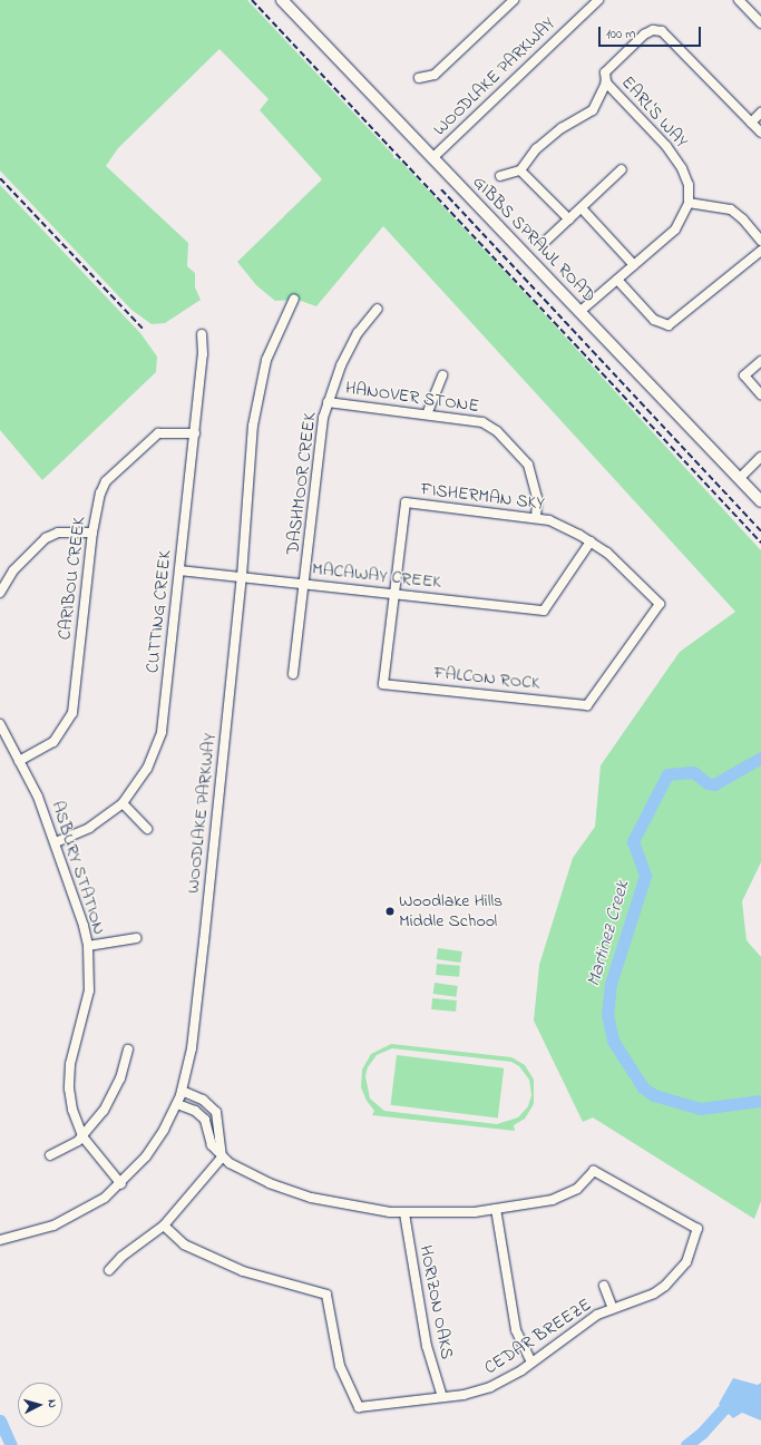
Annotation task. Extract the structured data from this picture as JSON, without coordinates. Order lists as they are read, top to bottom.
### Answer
{
  "streets": {
    "main road": ["GIBBS SPRAWL ROAD"],
    "street": [
      "WOODLAKE PARKWAY",
      "EARL'S WAY",
      "HANOVER STONE",
      "DASHMOOR CREEK",
      "FISHERMAN SKY",
      "MACAWAY CREEK",
      "CARIBOU CREEK",
      "CUTTING CREEK",
      "FALCON ROCK",
      "ASBURY STATION",
      "HORIZON OAKS",
      "CEDAR BREEZE"
    ]
  },
  "crossings": [
    ["WOODLAKE PARKWAY", "GIBBS SPRAWL ROAD"],
    ["WOODLAKE PARKWAY", "MACAWAY CREEK"],
    ["WOODLAKE PARKWAY", "ASBURY STATION"],
    ["HANOVER STONE", "DASHMOOR CREEK"],
    ["HANOVER STONE", "FISHERMAN SKY"],
    ["DASHMOOR CREEK", "MACAWAY CREEK"],
    ["FISHERMAN SKY", "MACAWAY CREEK"],
    ["FISHERMAN SKY", "FALCON ROCK"],
    ["MACAWAY CREEK", "CUTTING CREEK"],
    ["MACAWAY CREEK", "FALCON ROCK"],
    ["CARIBOU CREEK", "CUTTING CREEK"],
    ["CARIBOU CREEK", "ASBURY STATION"],
    ["CUTTING CREEK", "ASBURY STATION"],
    ["HORIZON OAKS", "CEDAR BREEZE"]
  ],
  "water": ["Martinez Creek"],
  "places": ["Woodlake Hills Middle School"],
  "scale_bar": "100 m",
  "north": "right"
}
